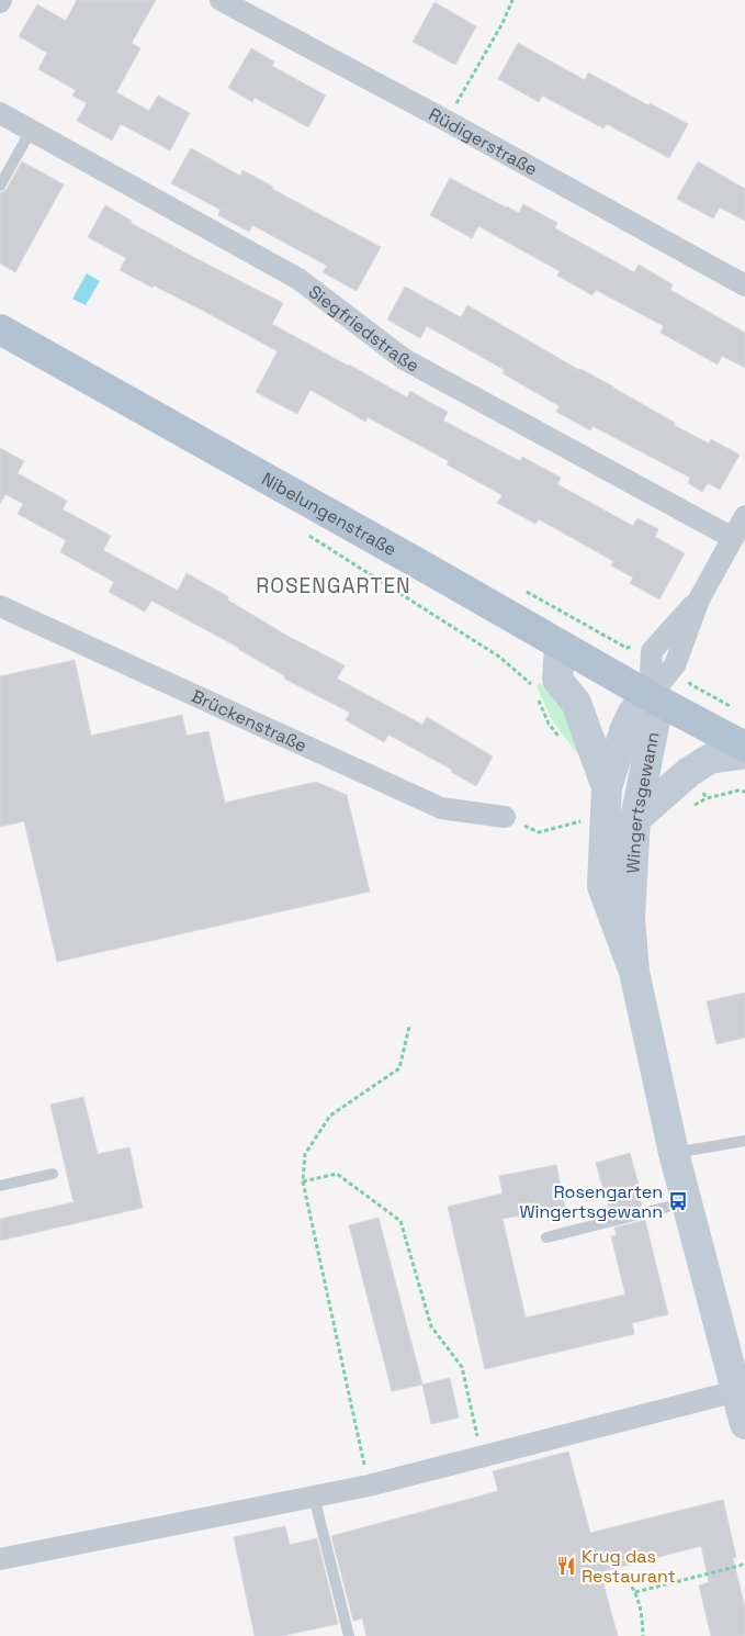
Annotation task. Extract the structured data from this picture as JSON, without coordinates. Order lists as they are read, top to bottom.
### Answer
{
  "streets": {
    "main road": ["Nibelungenstraße", "Wingertsgewann"],
    "street": ["Rüdigerstraße", "Siegfriedstraße", "Brückenstraße"]
  },
  "crossings": [
    ["Nibelungenstraße", "Wingertsgewann"]
  ],
  "districts": ["ROSENGARTEN"],
  "places": {
    "bus stop": ["Rosengarten Wingertsgewann"],
    "restaurant": ["Krug das Restaurant"]
  }
}
